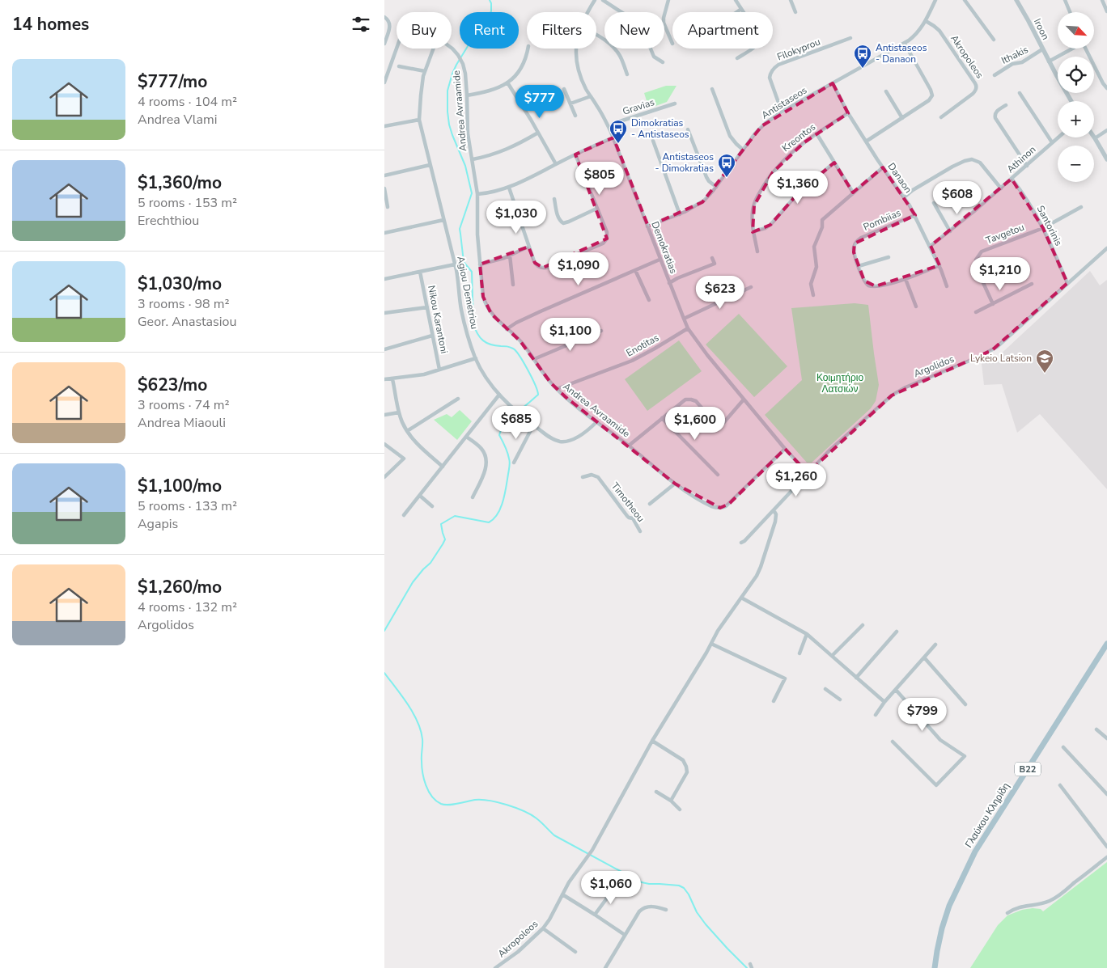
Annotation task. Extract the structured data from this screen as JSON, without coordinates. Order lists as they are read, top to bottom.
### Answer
{
  "streets": {
    "main road": ["B22", "Γλαύκου Κληρίδη"],
    "street": [
      "Iroon",
      "Filokyprou",
      "Ithakis",
      "Akropoleos",
      "Antistaseos",
      "Gravias",
      "Andrea Avraamide",
      "Kreontos",
      "Athinon",
      "Danaon",
      "Pombiias",
      "Santorinis",
      "Tavgetou",
      "Demokratias",
      "Agiou Demetriou",
      "Nikou Karantoni",
      "Enotitas",
      "Argolidos",
      "Timotheou"
    ]
  },
  "crossings": [
    ["Iroon", "Ithakis"],
    ["Filokyprou", "Antistaseos"],
    ["Akropoleos", "Antistaseos"],
    ["Akropoleos", "Argolidos"],
    ["Antistaseos", "Danaon"],
    ["Antistaseos", "Demokratias"],
    ["Gravias", "Demokratias"],
    ["Andrea Avraamide", "Demokratias"],
    ["Andrea Avraamide", "Agiou Demetriou"],
    ["Andrea Avraamide", "Enotitas"],
    ["Andrea Avraamide", "Timotheou"],
    ["Kreontos", "Danaon"],
    ["Athinon", "Danaon"],
    ["Athinon", "Santorinis"],
    ["Danaon", "Pombiias"],
    ["Santorinis", "Tavgetou"],
    ["Santorinis", "Argolidos"],
    ["Demokratias", "Enotitas"],
    ["Demokratias", "Argolidos"]
  ],
  "parks": ["Κοιμητήριο Λατσιών"],
  "places": {
    "bus stop": ["Antistaseos - Danaon", "Dimokratias - Antistaseos", "Antistaseos - Dimokratias"],
    "school or university": ["Lykeio Latsion"]
  },
  "north": "bottom right",
  "page": {
    "heading": "14 homes",
    "map_buttons": ["+", "−"],
    "chip": [
      "Buy",
      "Rent",
      "Filters",
      "New",
      "Apartment"
    ],
    "list": [
      {
        "name": "$777/mo",
        "note": "4 rooms · 104 m² · Andrea Vlami"
      },
      {
        "name": "$1,360/mo",
        "note": "5 rooms · 153 m² · Erechthiou"
      },
      {
        "name": "$1,030/mo",
        "note": "3 rooms · 98 m² · Geor. Anastasiou"
      },
      {
        "name": "$623/mo",
        "note": "3 rooms · 74 m² · Andrea Miaouli"
      },
      {
        "name": "$1,100/mo",
        "note": "5 rooms · 133 m² · Agapis"
      },
      {
        "name": "$1,260/mo",
        "note": "4 rooms · 132 m² · Argolidos"
      }
    ],
    "price": [
      "$777",
      "$805",
      "$1,360",
      "$608",
      "$1,030",
      "$1,090",
      "$1,210",
      "$623",
      "$1,100",
      "$685",
      "$1,600",
      "$1,260",
      "$799",
      "$1,060"
    ]
  }
}
